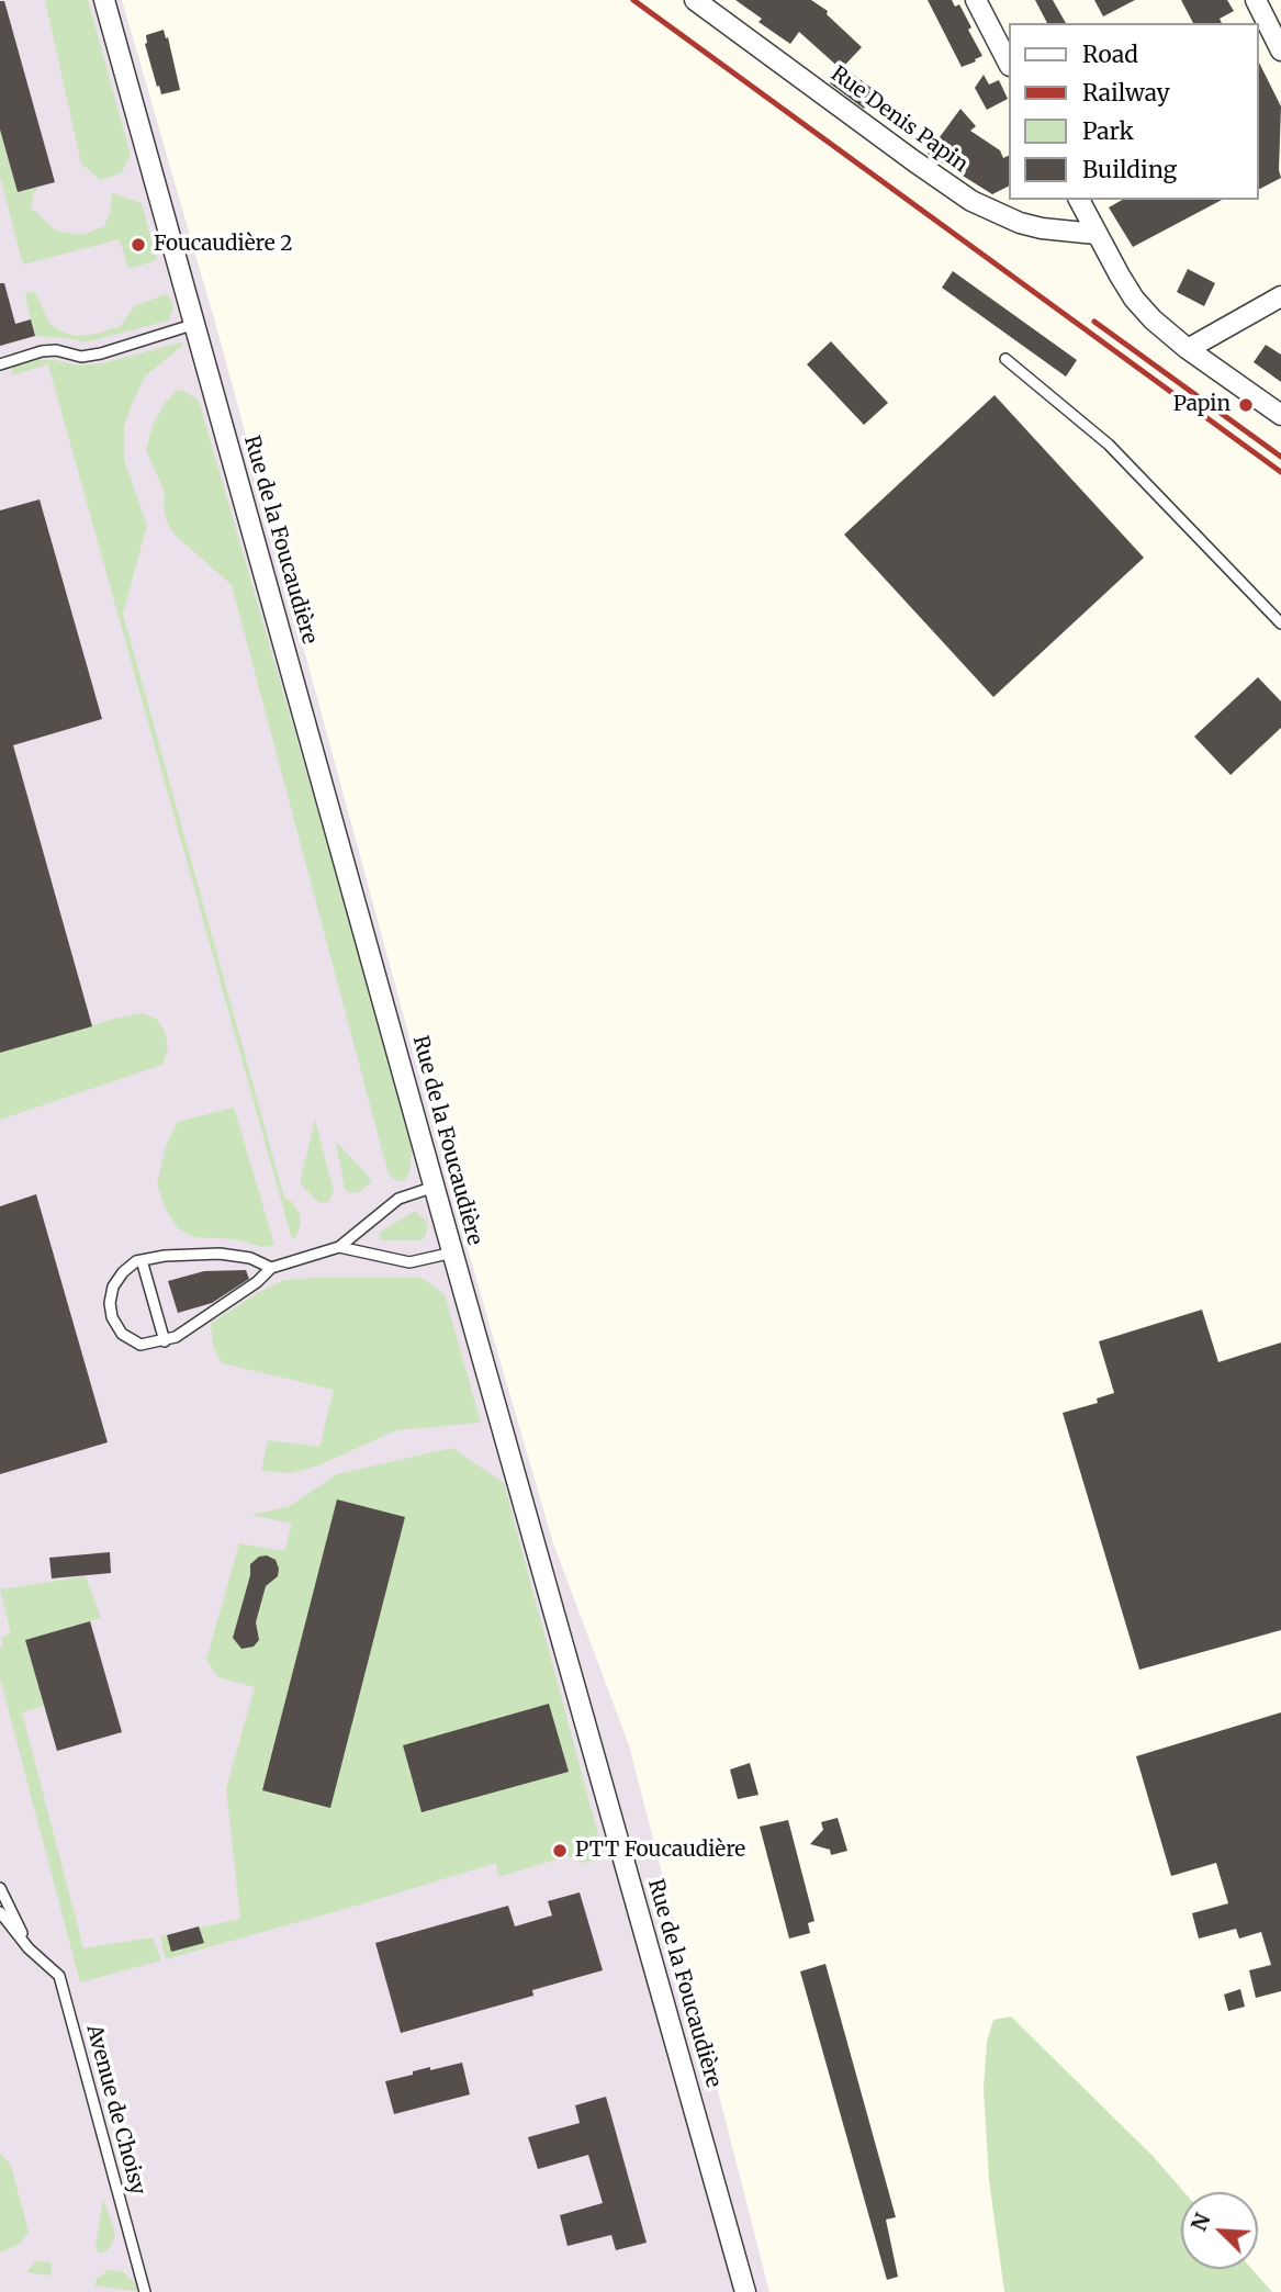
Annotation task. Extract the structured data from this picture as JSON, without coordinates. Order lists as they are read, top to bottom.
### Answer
{
  "streets": {
    "street": ["Rue Denis Papin", "Rue de la Foucaudière"],
    "lane": ["Avenue de Choisy"]
  },
  "places": ["Foucaudière 2", "Papin", "PTT Foucaudière"],
  "legend": [
    "Road",
    "Railway",
    "Park",
    "Building"
  ],
  "north": "top left"
}
